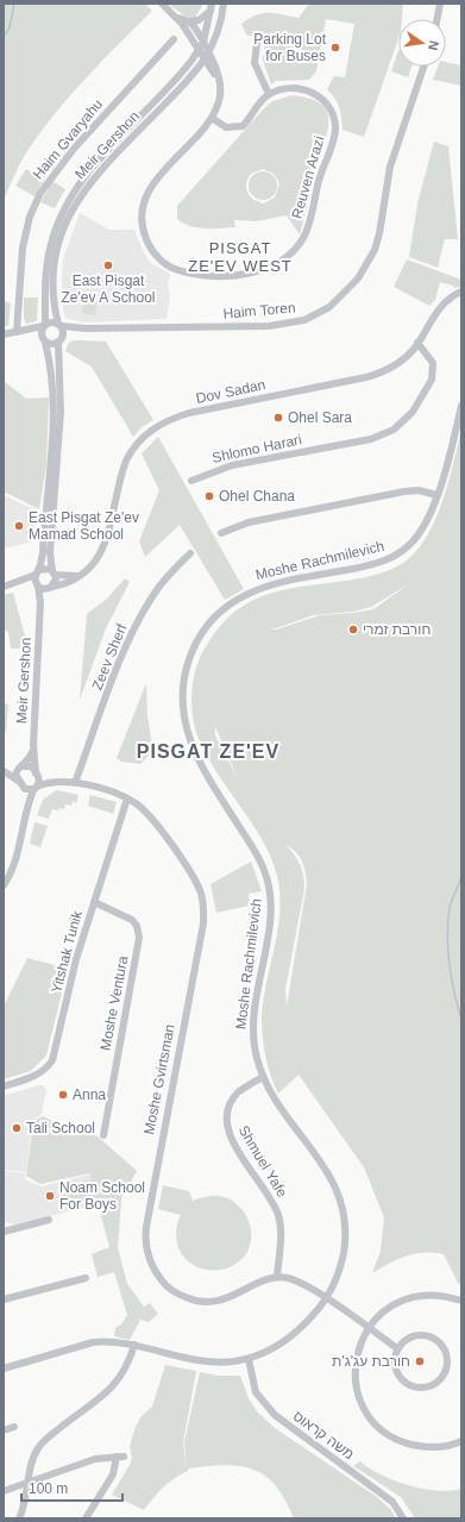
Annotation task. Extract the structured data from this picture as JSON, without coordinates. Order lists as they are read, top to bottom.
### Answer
{
  "streets": {
    "street": [
      "Haim Gvaryahu",
      "Meir Gershon",
      "Reuven Arazi",
      "Haim Toren",
      "Dov Sadan",
      "Shlomo Harari",
      "Moshe Rachmilevich",
      "Zeev Sherf",
      "Yitshak Tunik",
      "Moshe Ventura",
      "Moshe Gvirtsman",
      "Shmuel Yafe",
      "משה קראוס"
    ]
  },
  "crossings": [
    ["Meir Gershon", "Reuven Arazi"],
    ["Meir Gershon", "Haim Toren"],
    ["Meir Gershon", "Dov Sadan"],
    ["Meir Gershon", "Moshe Gvirtsman"],
    ["Dov Sadan", "Shlomo Harari"],
    ["Moshe Rachmilevich", "Shmuel Yafe"],
    ["Moshe Rachmilevich", "משה קראוס"],
    ["Zeev Sherf", "Moshe Gvirtsman"],
    ["Yitshak Tunik", "Moshe Ventura"],
    ["Yitshak Tunik", "Moshe Gvirtsman"],
    ["Moshe Gvirtsman", "Shmuel Yafe"]
  ],
  "districts": ["PISGAT ZE'EV WEST", "PISGAT ZE'EV"],
  "places": [
    "Parking Lot for Buses",
    "East Pisgat Ze'ev A School",
    "Ohel Sara",
    "Ohel Chana",
    "East Pisgat Ze'ev Mamad School",
    "חורבת זמרי",
    "Anna",
    "Tali School",
    "Noam School For Boys",
    "חורבת עג'ג'ת"
  ],
  "scale_bar": "100 m",
  "north": "right"
}
